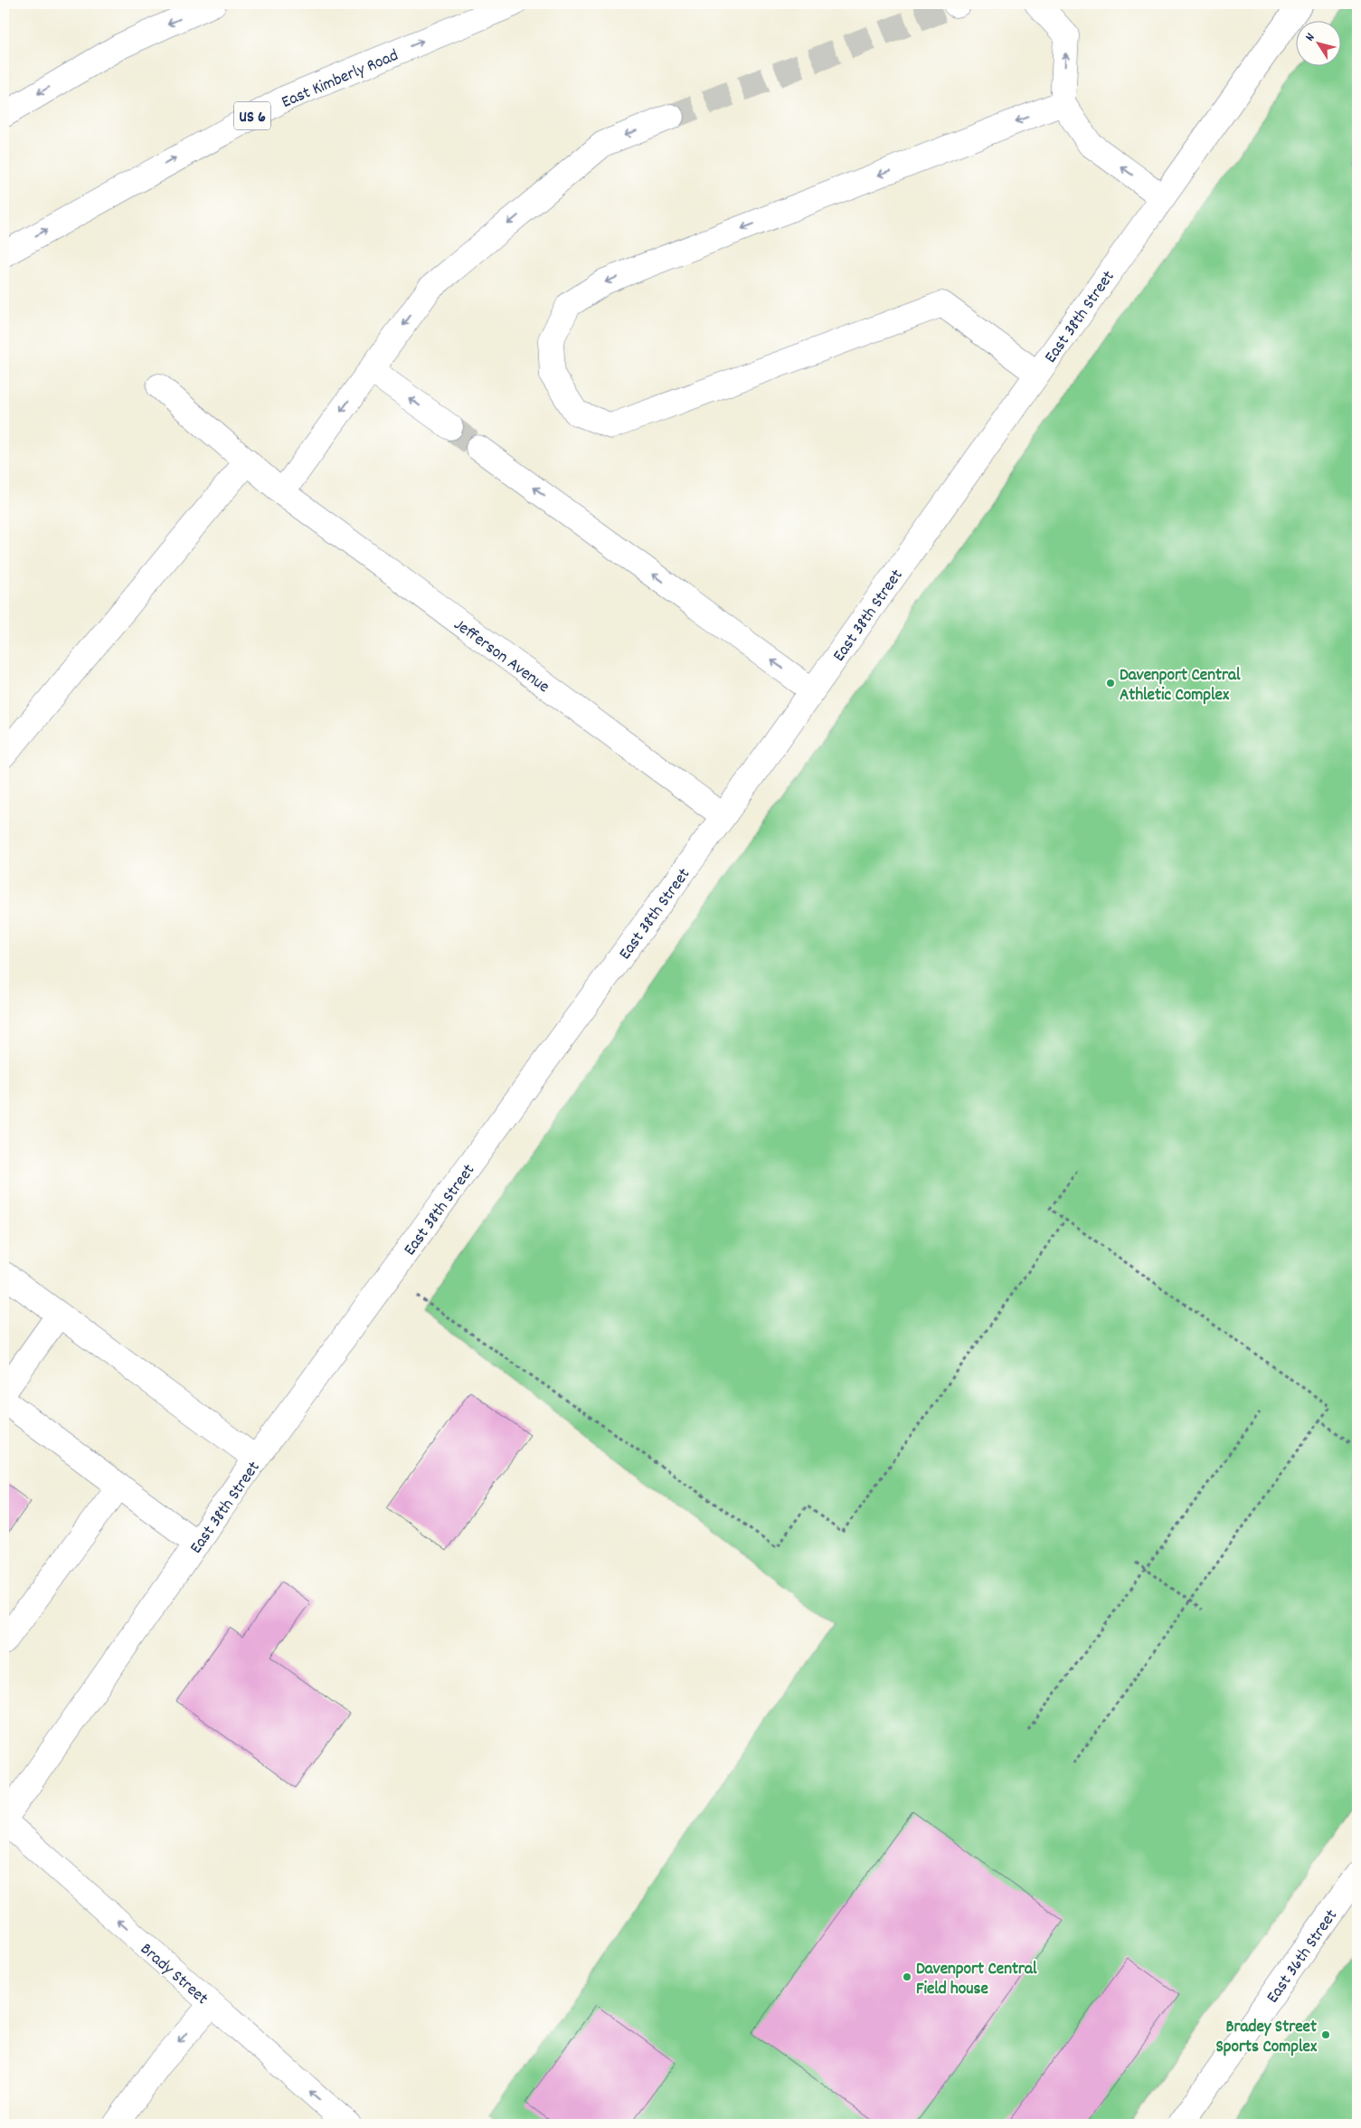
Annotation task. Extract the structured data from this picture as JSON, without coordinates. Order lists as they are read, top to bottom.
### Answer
{
  "streets": {
    "main road": [
      "East Kimberly Road",
      "US 6",
      "East 38th Street",
      "Jefferson Avenue",
      "East 36th Street",
      "Brady Street"
    ]
  },
  "crossings": [
    ["East 38th Street", "Jefferson Avenue"],
    ["East 38th Street", "Brady Street"]
  ],
  "one_way": ["Brady Street"],
  "places": ["Davenport Central Athletic Complex", "Davenport Central Field house", "Bradey Street Sports Complex"],
  "north": "top left"
}
